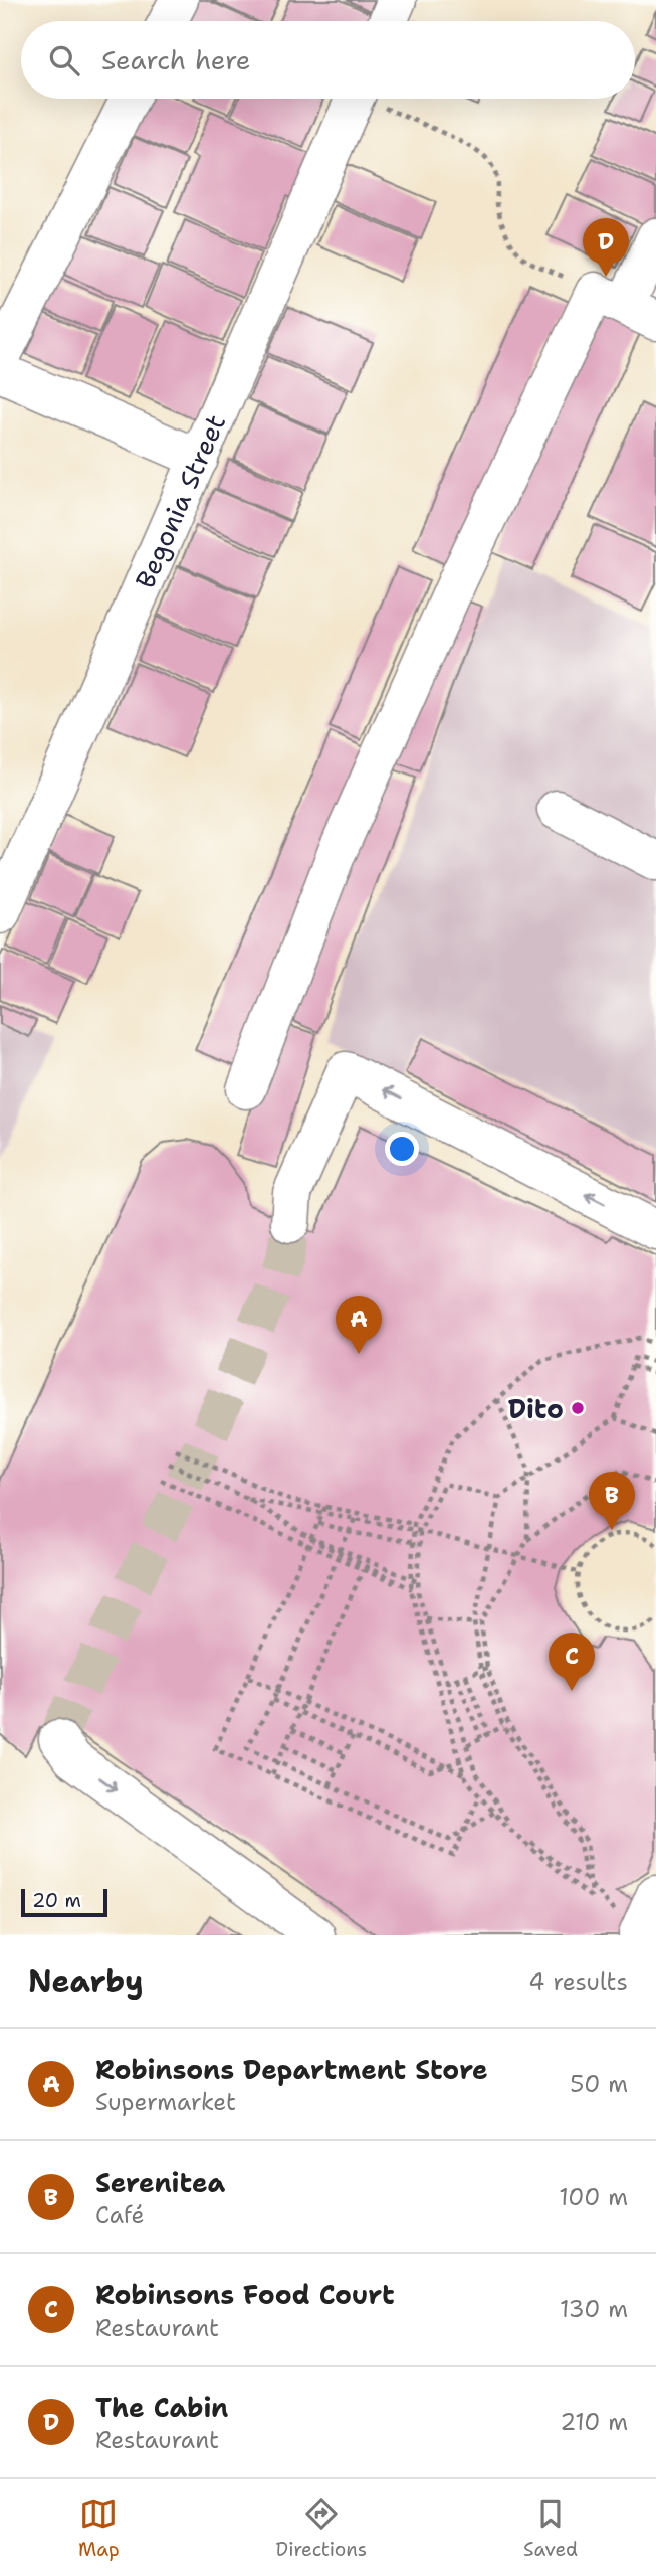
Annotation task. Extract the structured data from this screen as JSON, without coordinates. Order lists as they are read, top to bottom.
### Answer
{
  "streets": {
    "street": ["Begonia Street"]
  },
  "places": ["Dito"],
  "scale_bar": "20 m",
  "page": {
    "search": "Search here",
    "pins": [
      "D",
      "A",
      "B",
      "C"
    ],
    "scale": "20 m",
    "heading": ["Nearby", "4 results"],
    "list": [
      {
        "mark": "A",
        "name": "Robinsons Department Store",
        "note": "Supermarket",
        "value": "50 m"
      },
      {
        "mark": "B",
        "name": "Serenitea",
        "note": "Café",
        "value": "100 m"
      },
      {
        "mark": "C",
        "name": "Robinsons Food Court",
        "note": "Restaurant",
        "value": "130 m"
      },
      {
        "mark": "D",
        "name": "The Cabin",
        "note": "Restaurant",
        "value": "210 m"
      }
    ],
    "nav": ["Map", "Directions", "Saved"]
  }
}
